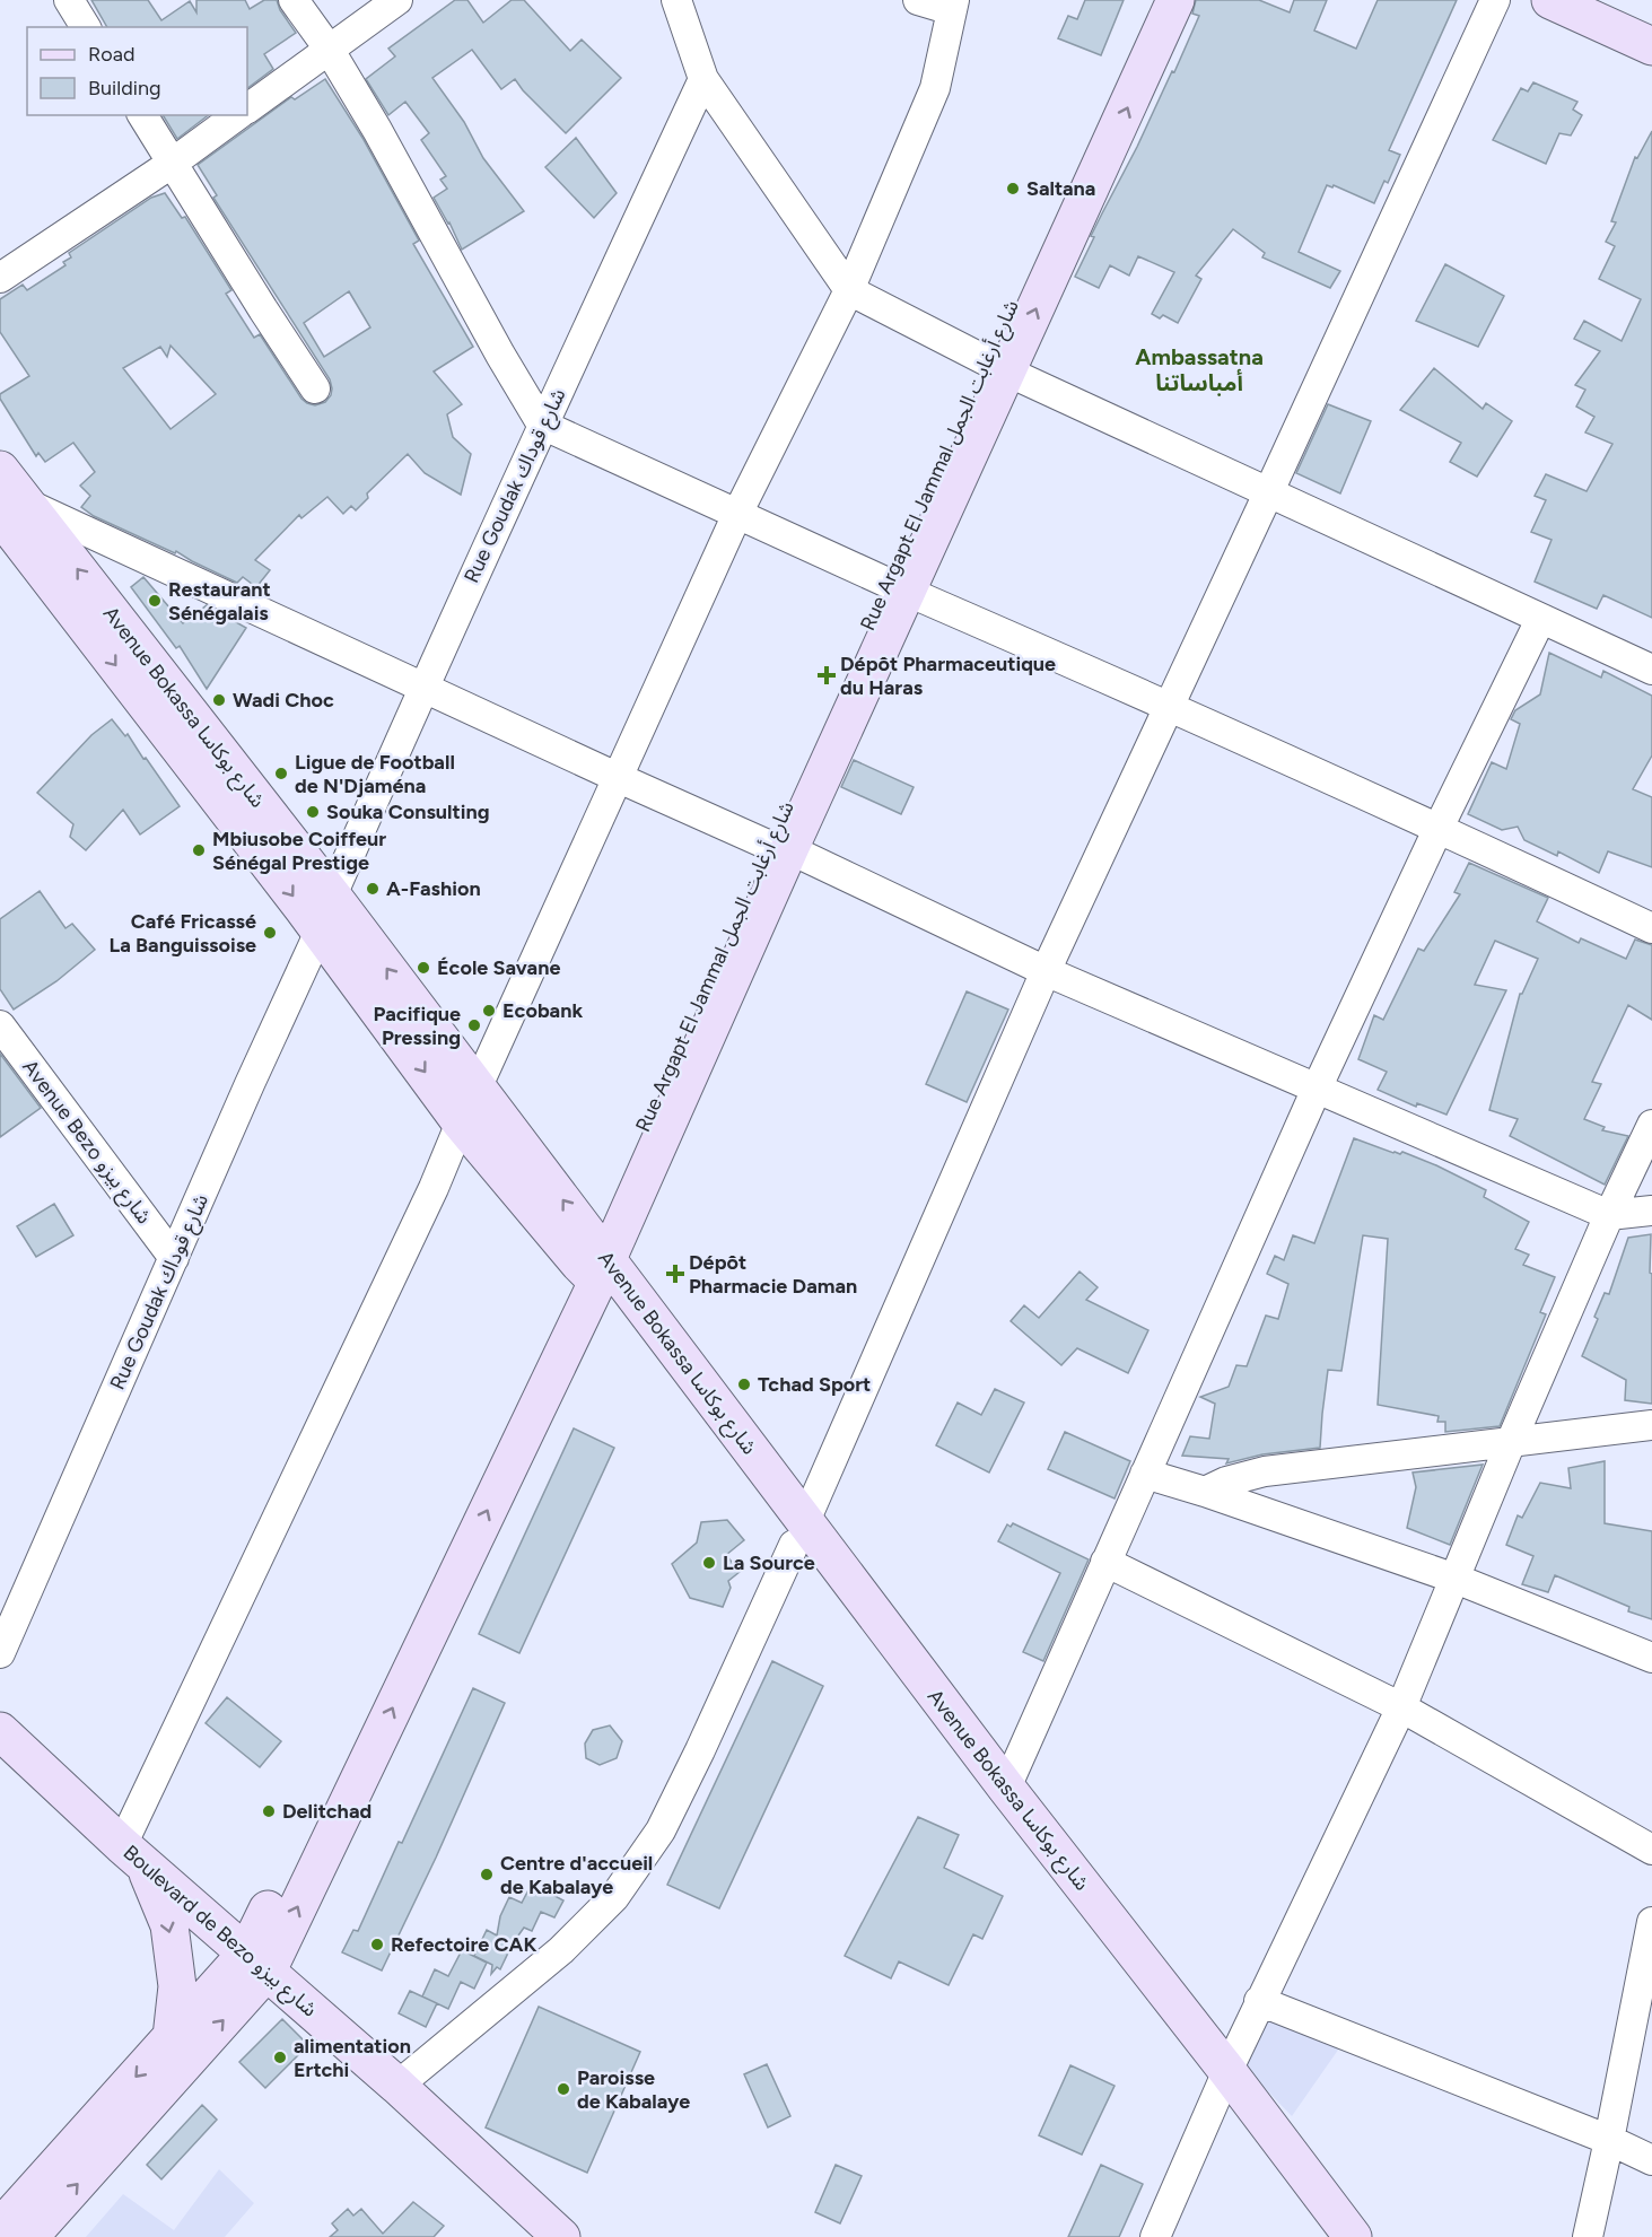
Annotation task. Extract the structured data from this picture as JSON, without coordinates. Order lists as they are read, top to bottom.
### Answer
{
  "streets": {
    "street": [
      "Rue Argapt El Jammal شارع أرغابت الجمل",
      "Rue Goudak شارع قوداك",
      "Avenue Bokassa شارع بوكاسا",
      "Avenue Bezo شارع بيزو",
      "Boulevard de Bezo شارع بيزو"
    ]
  },
  "crossings": [
    ["Rue Argapt El Jammal شارع أرغابت الجمل", "Avenue Bokassa شارع بوكاسا"],
    ["Rue Argapt El Jammal شارع أرغابت الجمل", "Boulevard de Bezo شارع بيزو"],
    ["Rue Goudak شارع قوداك", "Avenue Bokassa شارع بوكاسا"],
    ["Rue Goudak شارع قوداك", "Avenue Bezo شارع بيزو"]
  ],
  "districts": ["Ambassatna أمباساتنا"],
  "places": {
    "other": [
      "Saltana",
      "Restaurant Sénégalais",
      "Wadi Choc",
      "Ligue de Football de N'Djaména",
      "Souka Consulting",
      "Mbiusobe Coiffeur Sénégal Prestige",
      "A-Fashion",
      "Café Fricassé La Banguissoise",
      "École Savane",
      "Ecobank",
      "Pacifique Pressing",
      "Tchad Sport",
      "La Source",
      "Delitchad",
      "Centre d'accueil de Kabalaye",
      "Refectoire CAK",
      "alimentation Ertchi",
      "Paroisse de Kabalaye"
    ],
    "health": ["Dépôt Pharmaceutique du Haras", "Dépôt Pharmacie Daman"]
  },
  "legend": ["Road", "Building"]
}
